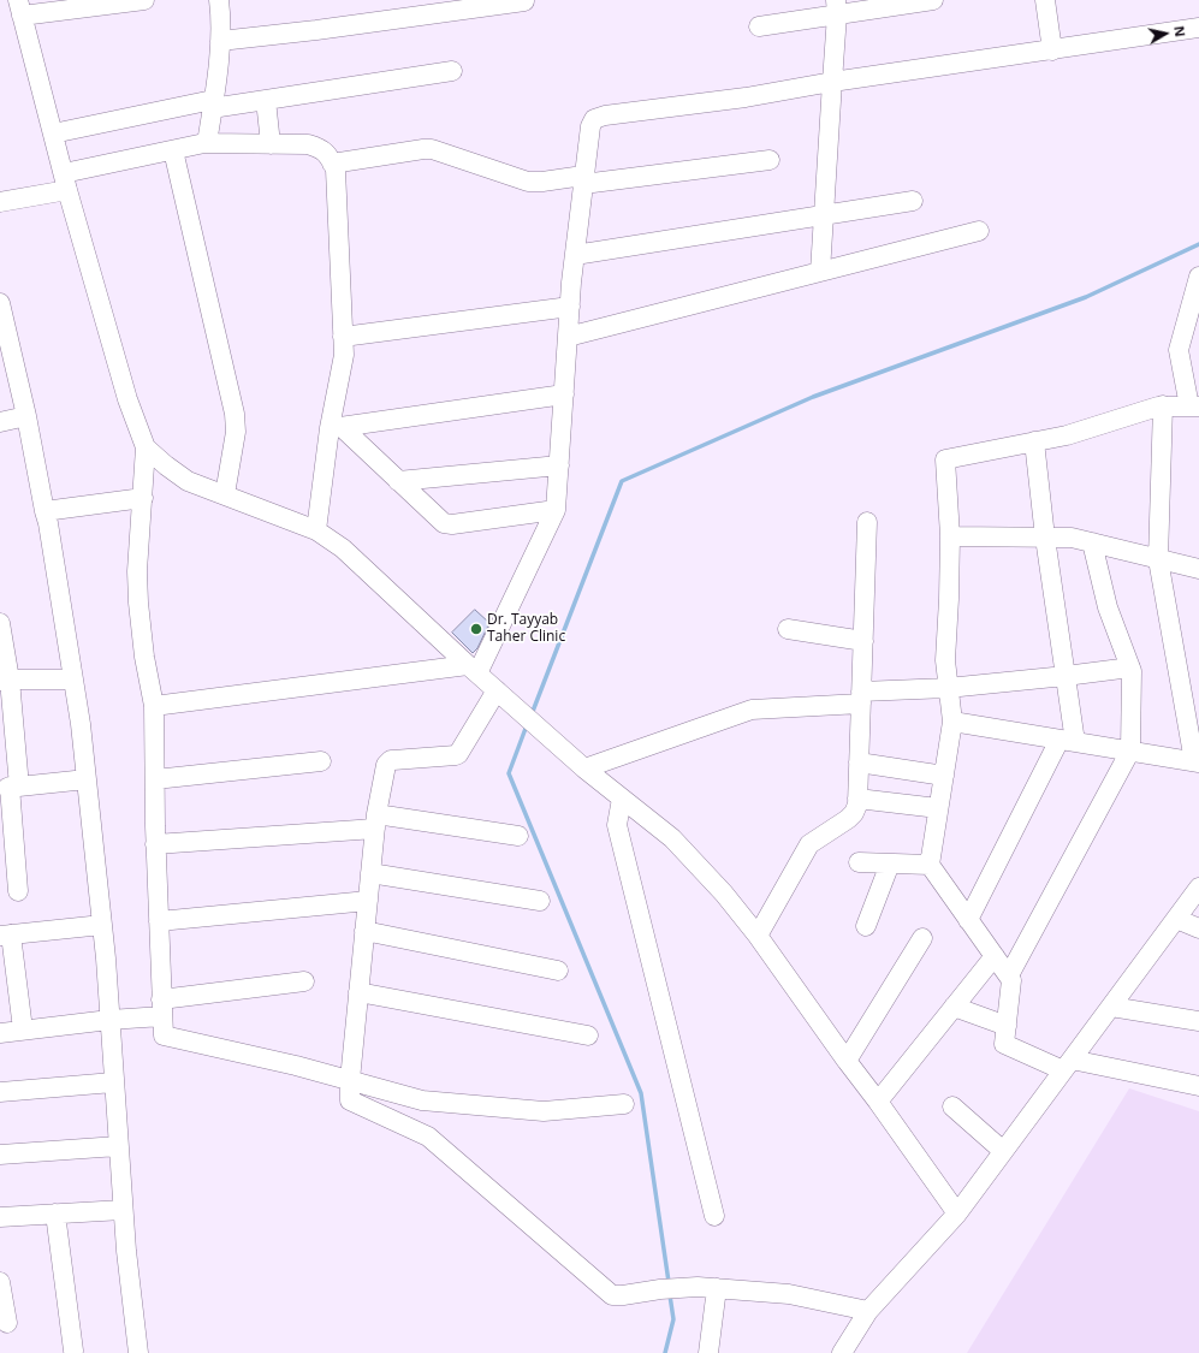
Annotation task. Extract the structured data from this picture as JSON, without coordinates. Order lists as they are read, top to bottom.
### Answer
{
  "places": ["Dr. Tayyab Taher Clinic"],
  "north": "right"
}
